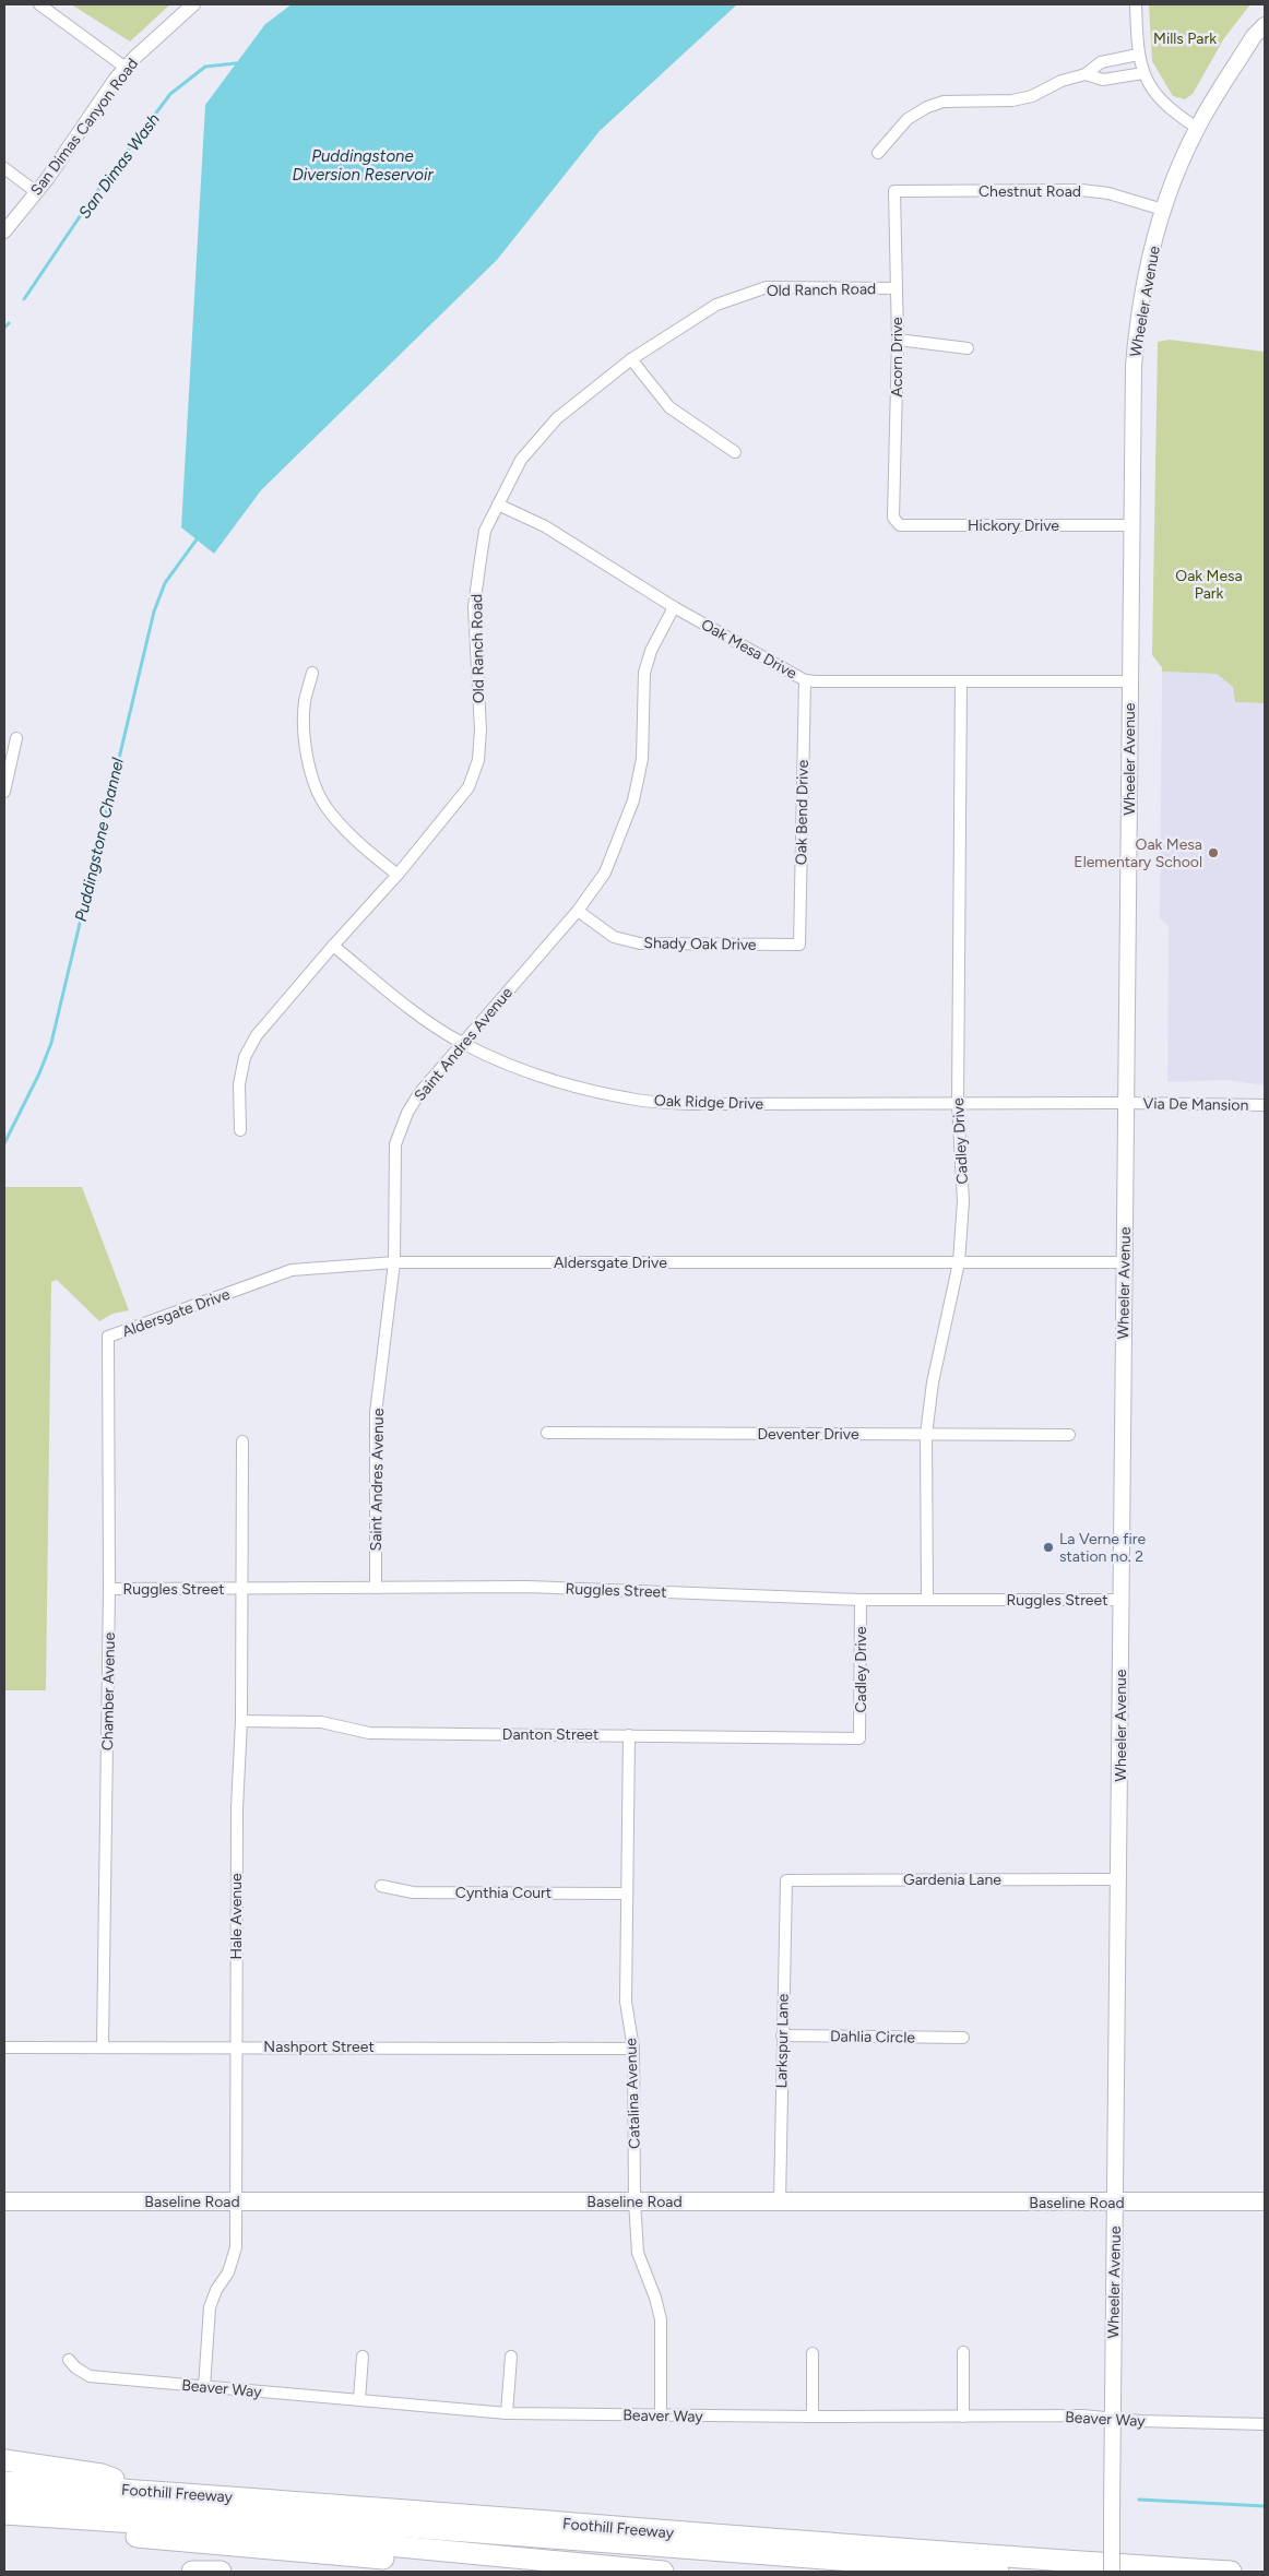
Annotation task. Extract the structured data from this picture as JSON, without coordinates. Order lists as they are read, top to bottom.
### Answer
{
  "streets": {
    "highway": ["Foothill Freeway"],
    "main road": ["Wheeler Avenue", "Baseline Road"],
    "street": [
      "San Dimas Canyon Road",
      "Chestnut Road",
      "Old Ranch Road",
      "Acorn Drive",
      "Hickory Drive",
      "Oak Mesa Drive",
      "Oak Bend Drive",
      "Shady Oak Drive",
      "Saint Andres Avenue",
      "Oak Ridge Drive",
      "Via De Mansion",
      "Cadley Drive",
      "Aldersgate Drive",
      "Deventer Drive",
      "Ruggles Street",
      "Chamber Avenue",
      "Danton Street",
      "Gardenia Lane",
      "Cynthia Court",
      "Hale Avenue",
      "Dahlia Circle",
      "Larkspur Lane",
      "Nashport Street",
      "Catalina Avenue",
      "Beaver Way"
    ]
  },
  "crossings": [
    ["Chestnut Road", "Wheeler Avenue"],
    ["Chestnut Road", "Acorn Drive"],
    ["Old Ranch Road", "Acorn Drive"],
    ["Old Ranch Road", "Oak Mesa Drive"],
    ["Old Ranch Road", "Oak Ridge Drive"],
    ["Wheeler Avenue", "Hickory Drive"],
    ["Wheeler Avenue", "Oak Mesa Drive"],
    ["Wheeler Avenue", "Oak Ridge Drive"],
    ["Wheeler Avenue", "Via De Mansion"],
    ["Wheeler Avenue", "Aldersgate Drive"],
    ["Wheeler Avenue", "Ruggles Street"],
    ["Wheeler Avenue", "Gardenia Lane"],
    ["Wheeler Avenue", "Baseline Road"],
    ["Wheeler Avenue", "Beaver Way"],
    ["Acorn Drive", "Hickory Drive"],
    ["Oak Mesa Drive", "Oak Bend Drive"],
    ["Oak Mesa Drive", "Saint Andres Avenue"],
    ["Oak Mesa Drive", "Cadley Drive"],
    ["Oak Bend Drive", "Shady Oak Drive"],
    ["Shady Oak Drive", "Saint Andres Avenue"],
    ["Saint Andres Avenue", "Oak Ridge Drive"],
    ["Saint Andres Avenue", "Aldersgate Drive"],
    ["Saint Andres Avenue", "Ruggles Street"],
    ["Oak Ridge Drive", "Via De Mansion"],
    ["Oak Ridge Drive", "Cadley Drive"],
    ["Cadley Drive", "Aldersgate Drive"],
    ["Cadley Drive", "Deventer Drive"],
    ["Cadley Drive", "Ruggles Street"],
    ["Cadley Drive", "Danton Street"],
    ["Aldersgate Drive", "Chamber Avenue"],
    ["Ruggles Street", "Chamber Avenue"],
    ["Ruggles Street", "Hale Avenue"],
    ["Chamber Avenue", "Nashport Street"],
    ["Danton Street", "Hale Avenue"],
    ["Danton Street", "Catalina Avenue"],
    ["Gardenia Lane", "Larkspur Lane"],
    ["Cynthia Court", "Catalina Avenue"],
    ["Hale Avenue", "Nashport Street"],
    ["Hale Avenue", "Baseline Road"],
    ["Hale Avenue", "Beaver Way"],
    ["Dahlia Circle", "Larkspur Lane"],
    ["Larkspur Lane", "Baseline Road"],
    ["Nashport Street", "Catalina Avenue"],
    ["Catalina Avenue", "Baseline Road"],
    ["Catalina Avenue", "Beaver Way"]
  ],
  "water": ["Puddingstone Diversion Reservoir", "San Dimas Wash", "Puddingstone Channel"],
  "parks": ["Mills Park", "Oak Mesa Park"],
  "places": ["Oak Mesa Elementary School", "La Verne fire station no. 2"]
}
